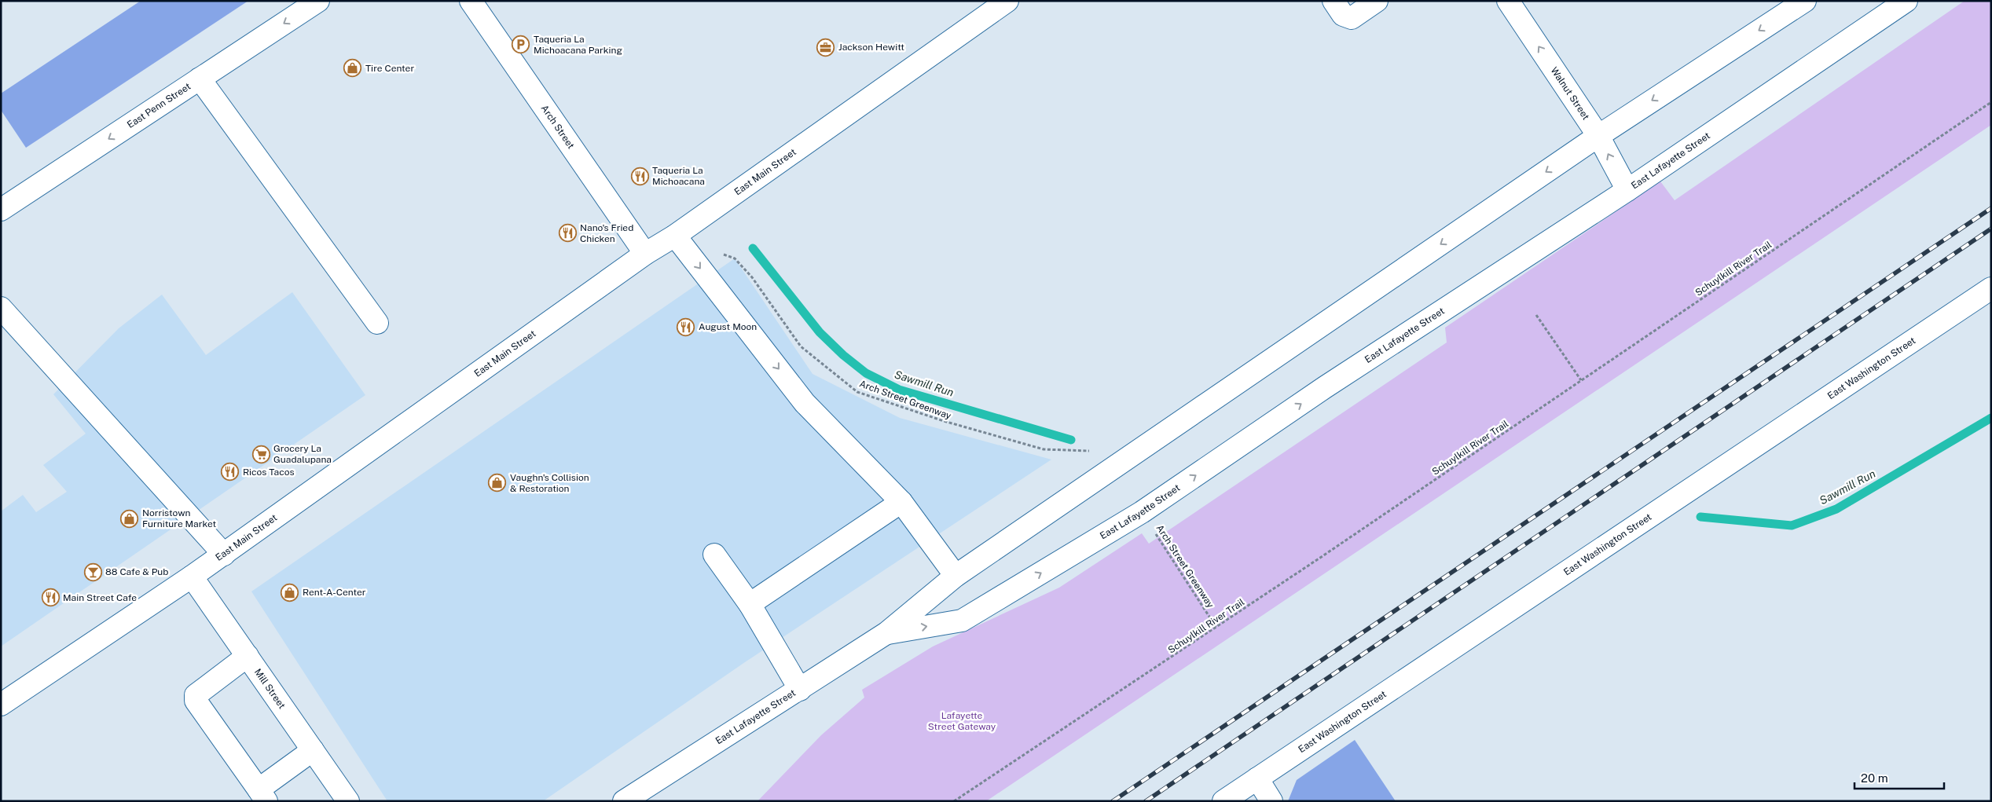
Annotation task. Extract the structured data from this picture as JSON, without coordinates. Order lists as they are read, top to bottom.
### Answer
{
  "streets": {
    "street": [
      "Walnut Street",
      "East Penn Street",
      "Arch Street",
      "East Lafayette Street",
      "East Main Street",
      "East Washington Street",
      "Mill Street"
    ],
    "path": ["Schuylkill River Trail", "Arch Street Greenway"]
  },
  "crossings": [
    ["Walnut Street", "East Lafayette Street"],
    ["Arch Street", "East Main Street"],
    ["East Lafayette Street", "Arch Street Greenway"],
    ["East Main Street", "Mill Street"],
    ["Schuylkill River Trail", "Arch Street Greenway"]
  ],
  "one_way": ["Walnut Street", "East Penn Street"],
  "water": ["Sawmill Run"],
  "parks": ["Lafayette Street Gateway"],
  "places": {
    "parking": ["Taqueria La Michoacana Parking"],
    "office": ["Jackson Hewitt"],
    "shop": [
      "Tire Center",
      "Vaughn's Collision & Restoration",
      "Norristown Furniture Market",
      "Rent-A-Center"
    ],
    "restaurant": [
      "Taqueria La Michoacana",
      "Nano's Fried Chicken",
      "August Moon",
      "Ricos Tacos",
      "Main Street Cafe"
    ],
    "supermarket": ["Grocery La Guadalupana"],
    "bar": ["88 Cafe & Pub"]
  },
  "scale_bar": "20 m"
}
